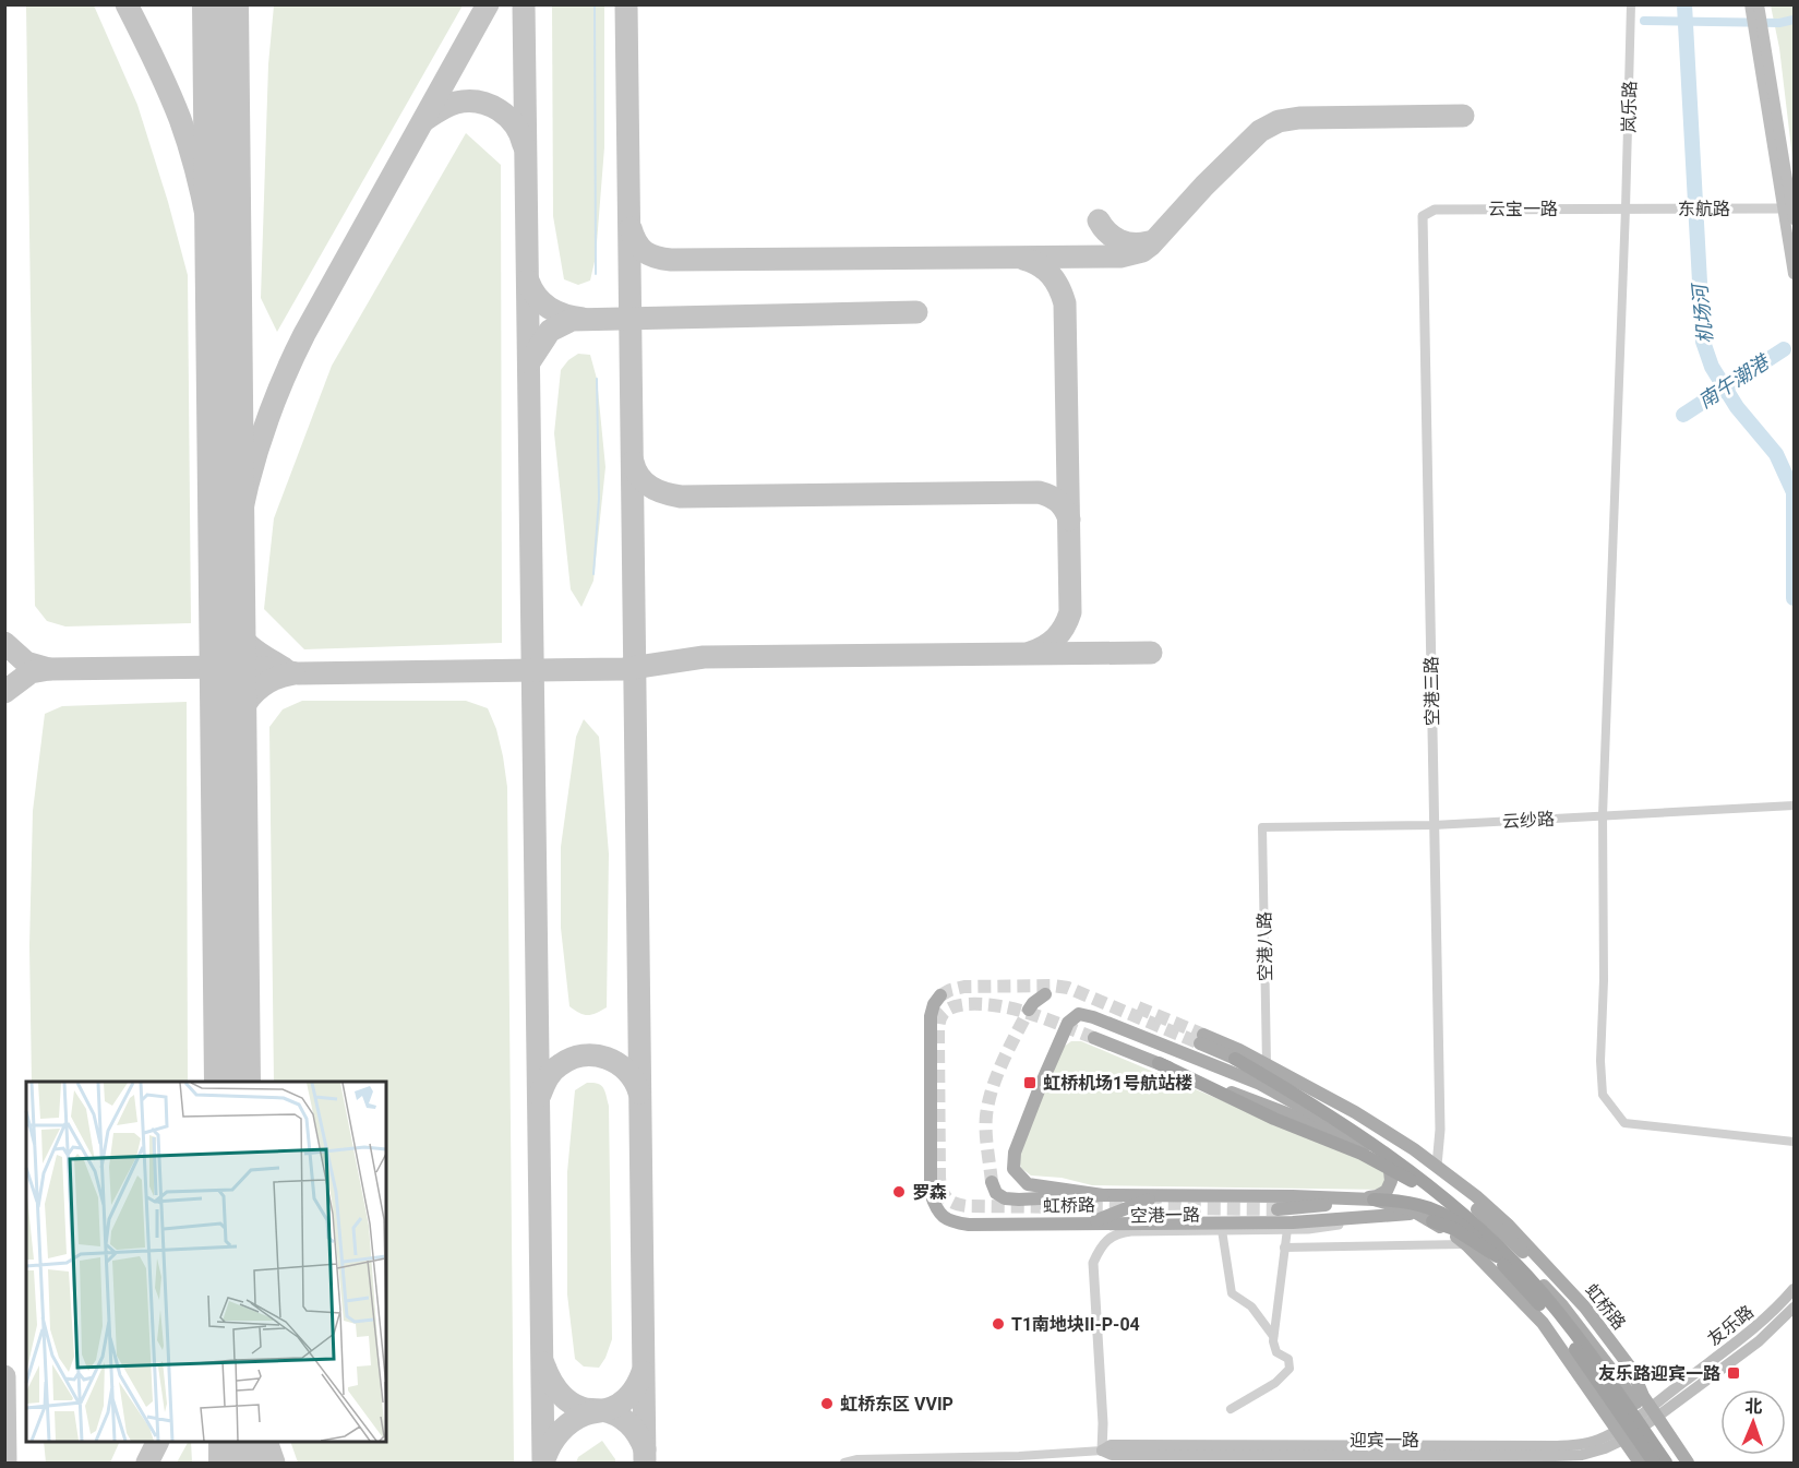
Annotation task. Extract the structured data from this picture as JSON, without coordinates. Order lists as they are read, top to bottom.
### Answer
{
  "streets": {
    "main road": ["虹桥路", "友乐路", "迎宾一路"],
    "street": [
      "岚乐路",
      "云宝一路",
      "东航路",
      "空港三路",
      "云纱路",
      "空港八路",
      "空港一路"
    ]
  },
  "crossings": [
    ["岚乐路", "云宝一路"],
    ["岚乐路", "东航路"],
    ["岚乐路", "云纱路"],
    ["云宝一路", "东航路"],
    ["云宝一路", "空港三路"],
    ["空港三路", "云纱路"],
    ["空港三路", "虹桥路"],
    ["云纱路", "空港八路"],
    ["空港八路", "虹桥路"],
    ["虹桥路", "空港一路"],
    ["虹桥路", "友乐路"],
    ["虹桥路", "迎宾一路"],
    ["空港一路", "迎宾一路"],
    ["友乐路", "迎宾一路"]
  ],
  "water": ["机场河", "南午潮港"],
  "places": {
    "transit": ["虹桥机场1号航站楼", "友乐路迎宾一路"],
    "other": ["罗森", "T1南地块II-P-04", "虹桥东区 VVIP"]
  },
  "north": "top"
}
